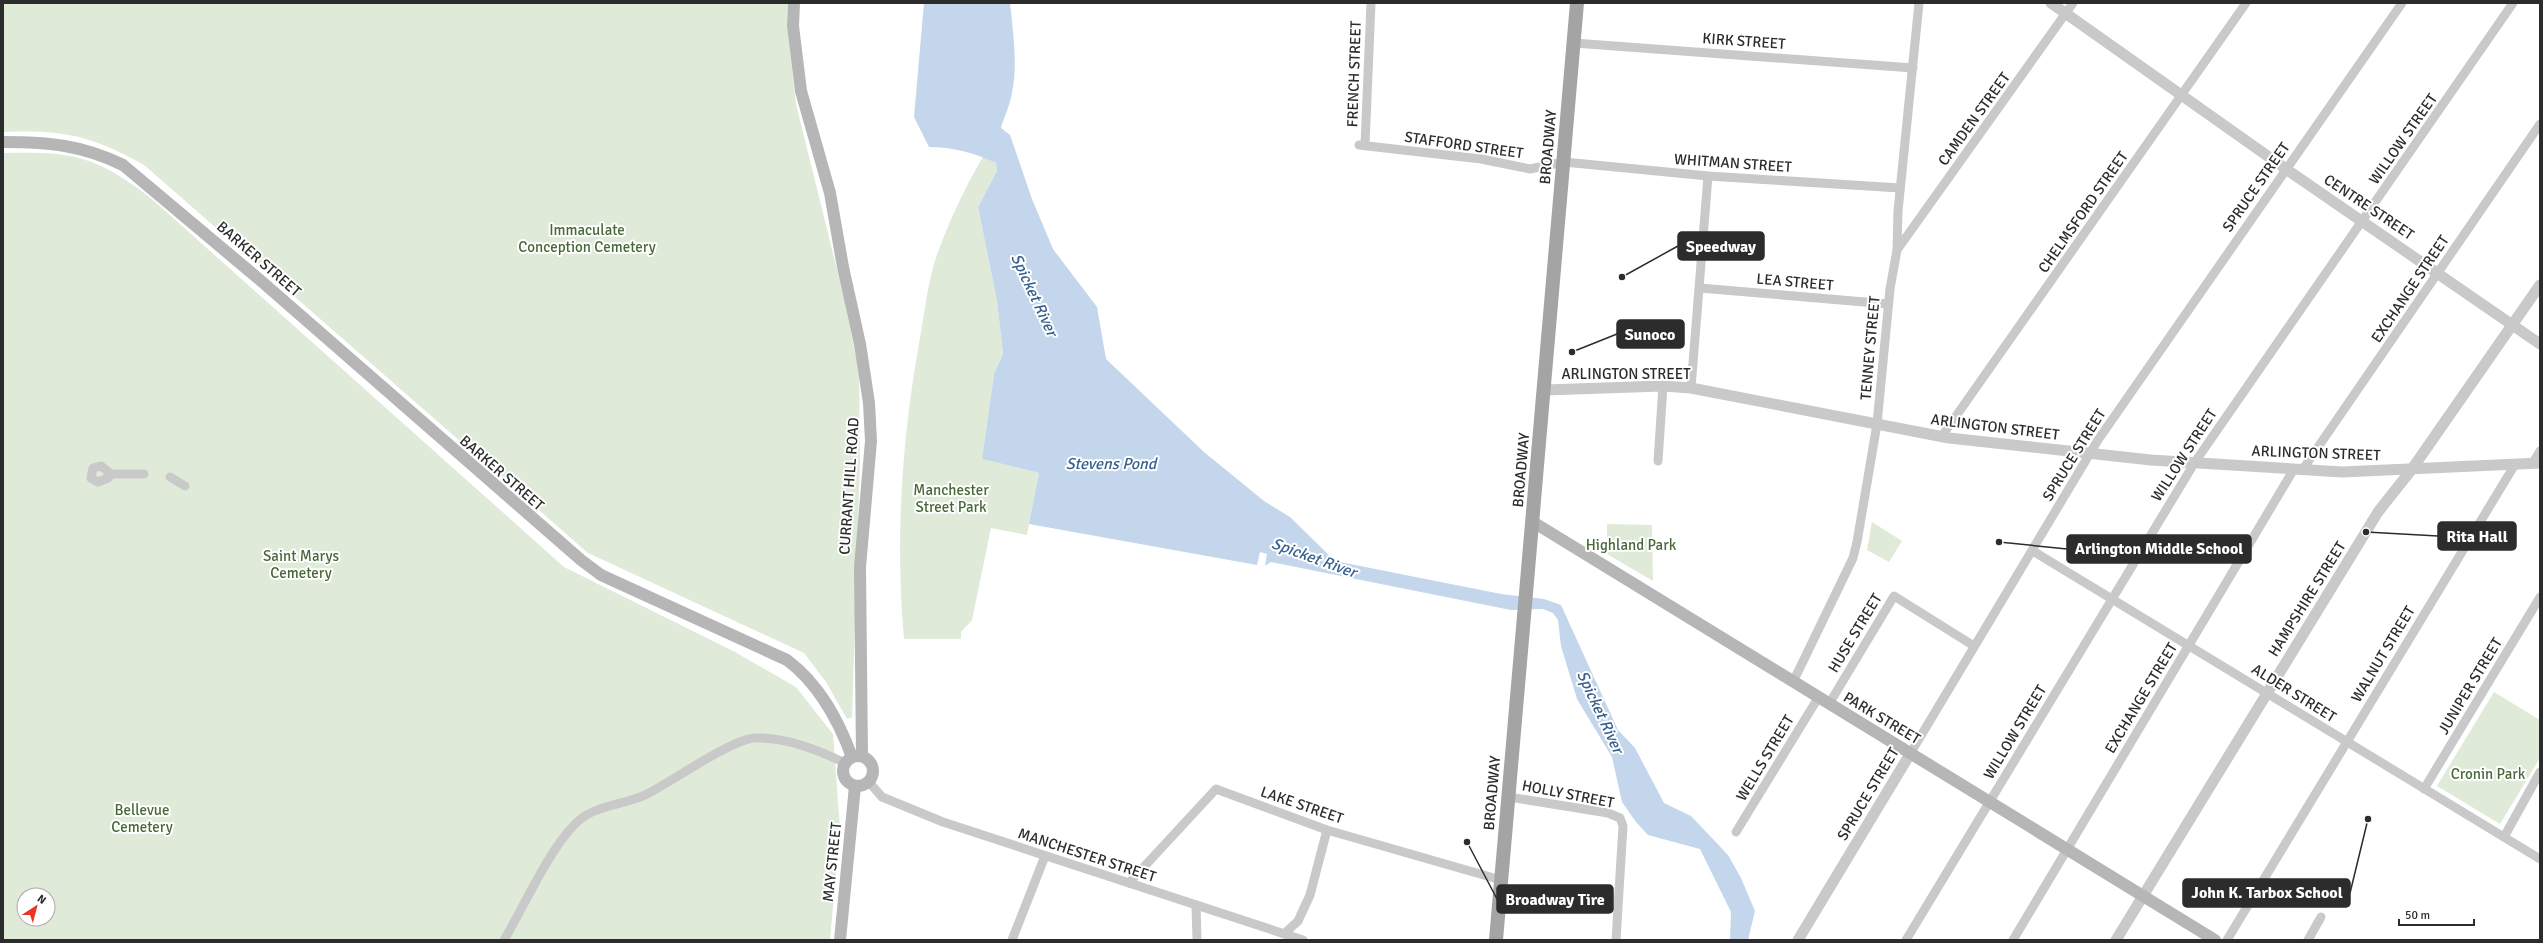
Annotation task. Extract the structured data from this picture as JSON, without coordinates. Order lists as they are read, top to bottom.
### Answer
{
  "streets": {
    "main road": [
      "BROADWAY",
      "BARKER STREET",
      "CURRANT HILL ROAD",
      "PARK STREET",
      "MAY STREET"
    ],
    "street": [
      "KIRK STREET",
      "FRENCH STREET",
      "CAMDEN STREET",
      "WILLOW STREET",
      "STAFFORD STREET",
      "WHITMAN STREET",
      "SPRUCE STREET",
      "CENTRE STREET",
      "CHELMSFORD STREET",
      "LEA STREET",
      "EXCHANGE STREET",
      "TENNEY STREET",
      "ARLINGTON STREET",
      "HAMPSHIRE STREET",
      "HUSE STREET",
      "WALNUT STREET",
      "JUNIPER STREET",
      "ALDER STREET",
      "WELLS STREET",
      "HOLLY STREET",
      "LAKE STREET",
      "MANCHESTER STREET"
    ]
  },
  "crossings": [
    ["KIRK STREET", "BROADWAY"],
    ["KIRK STREET", "TENNEY STREET"],
    ["FRENCH STREET", "STAFFORD STREET"],
    ["CAMDEN STREET", "CENTRE STREET"],
    ["CAMDEN STREET", "TENNEY STREET"],
    ["WILLOW STREET", "CENTRE STREET"],
    ["WILLOW STREET", "ARLINGTON STREET"],
    ["WILLOW STREET", "ALDER STREET"],
    ["WILLOW STREET", "PARK STREET"],
    ["STAFFORD STREET", "BROADWAY"],
    ["STAFFORD STREET", "WHITMAN STREET"],
    ["BROADWAY", "WHITMAN STREET"],
    ["BROADWAY", "ARLINGTON STREET"],
    ["BROADWAY", "PARK STREET"],
    ["BROADWAY", "HOLLY STREET"],
    ["BROADWAY", "LAKE STREET"],
    ["WHITMAN STREET", "TENNEY STREET"],
    ["SPRUCE STREET", "CENTRE STREET"],
    ["SPRUCE STREET", "ARLINGTON STREET"],
    ["SPRUCE STREET", "HUSE STREET"],
    ["SPRUCE STREET", "ALDER STREET"],
    ["SPRUCE STREET", "PARK STREET"],
    ["CENTRE STREET", "CHELMSFORD STREET"],
    ["CENTRE STREET", "EXCHANGE STREET"],
    ["CENTRE STREET", "HAMPSHIRE STREET"],
    ["CHELMSFORD STREET", "ARLINGTON STREET"],
    ["BARKER STREET", "CURRANT HILL ROAD"],
    ["BARKER STREET", "MANCHESTER STREET"],
    ["BARKER STREET", "MAY STREET"],
    ["LEA STREET", "TENNEY STREET"],
    ["EXCHANGE STREET", "ARLINGTON STREET"],
    ["EXCHANGE STREET", "ALDER STREET"],
    ["EXCHANGE STREET", "PARK STREET"],
    ["TENNEY STREET", "ARLINGTON STREET"],
    ["TENNEY STREET", "PARK STREET"],
    ["ARLINGTON STREET", "HAMPSHIRE STREET"],
    ["ARLINGTON STREET", "WALNUT STREET"],
    ["CURRANT HILL ROAD", "MANCHESTER STREET"],
    ["CURRANT HILL ROAD", "MAY STREET"],
    ["HAMPSHIRE STREET", "ALDER STREET"],
    ["HAMPSHIRE STREET", "PARK STREET"],
    ["HUSE STREET", "PARK STREET"],
    ["HUSE STREET", "WELLS STREET"],
    ["WALNUT STREET", "ALDER STREET"],
    ["JUNIPER STREET", "ALDER STREET"],
    ["PARK STREET", "WELLS STREET"],
    ["LAKE STREET", "MANCHESTER STREET"],
    ["MANCHESTER STREET", "MAY STREET"]
  ],
  "water": ["Spicket River", "Stevens Pond"],
  "parks": [
    "Immaculate Conception Cemetery",
    "Manchester Street Park",
    "Highland Park",
    "Saint Marys Cemetery",
    "Cronin Park",
    "Bellevue Cemetery"
  ],
  "places": [
    "Speedway",
    "Sunoco",
    "Rita Hall",
    "Arlington Middle School",
    "John K. Tarbox School",
    "Broadway Tire"
  ],
  "scale_bar": "50 m",
  "north": "top right"
}
